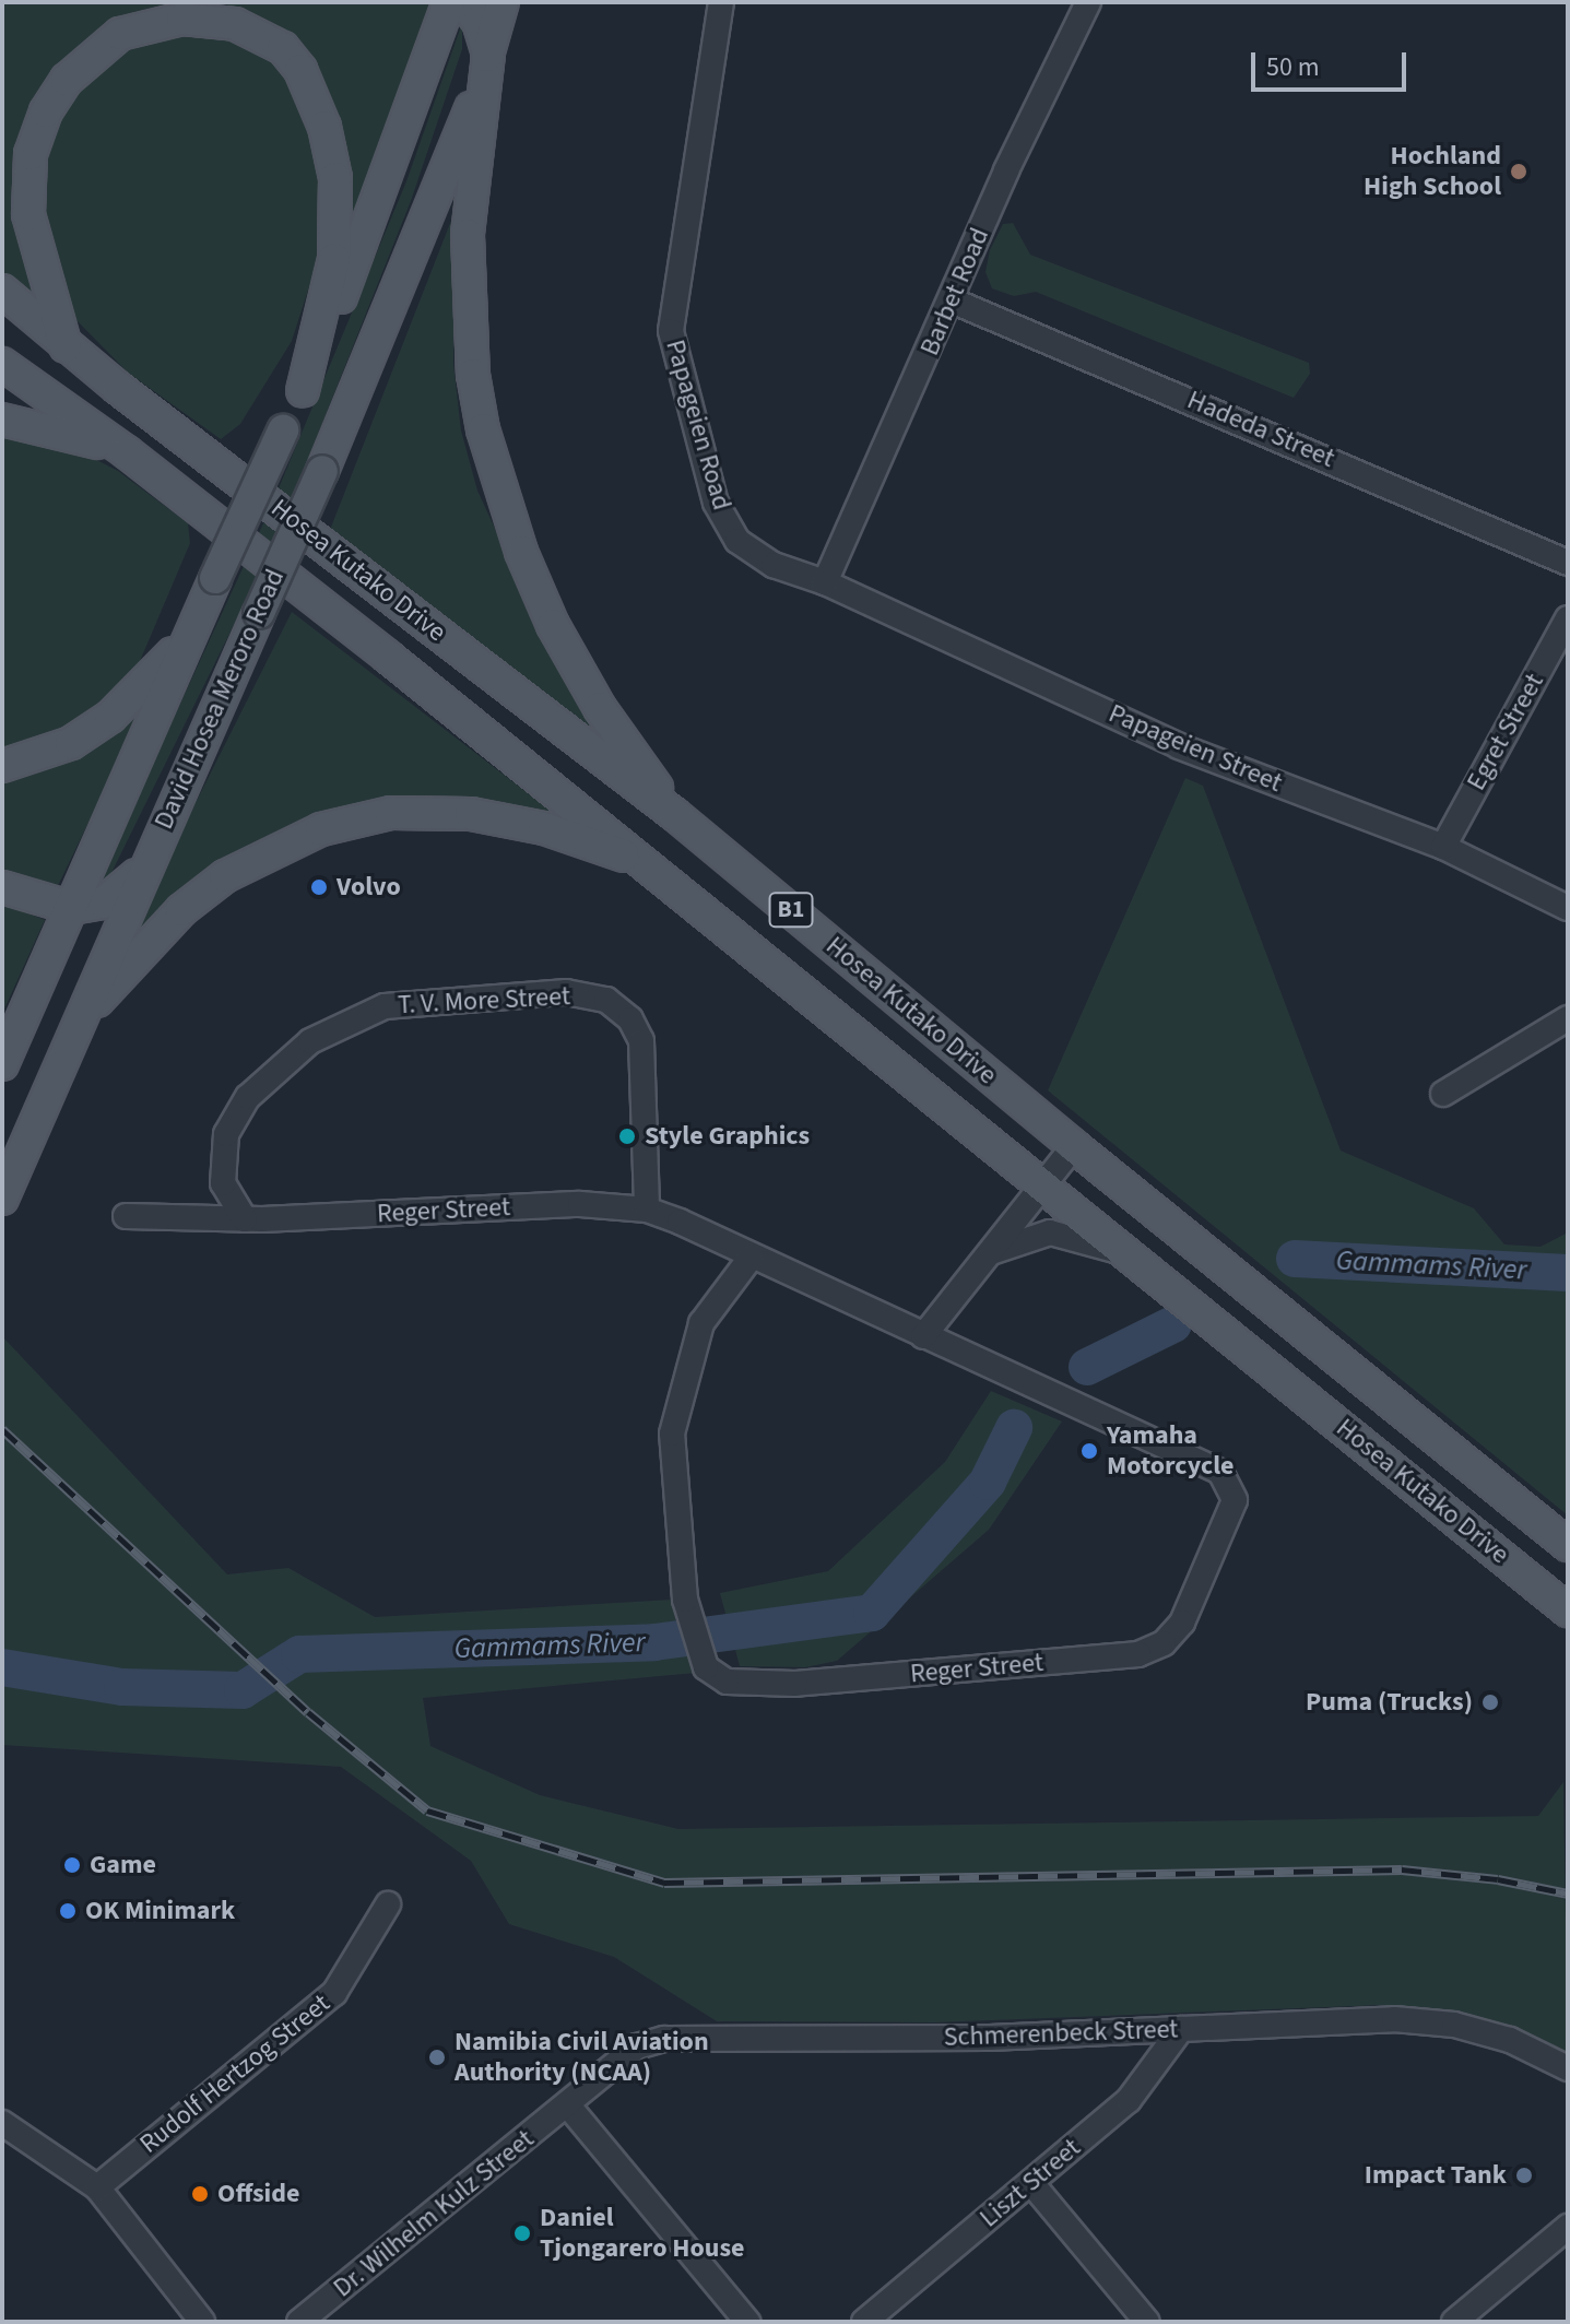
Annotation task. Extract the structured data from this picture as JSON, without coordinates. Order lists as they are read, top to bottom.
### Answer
{
  "streets": {
    "main road": ["Hosea Kutako Drive", "David Hosea Meroro Road", "B1"],
    "street": [
      "Barbet Road",
      "Papageien Road",
      "Hadeda Street",
      "Egret Street",
      "Papageien Street",
      "T. V. More Street",
      "Reger Street",
      "Schmerenbeck Street",
      "Rudolf Hertzog Street",
      "Liszt Street",
      "Dr. Wilhelm Kulz Street"
    ]
  },
  "crossings": [
    ["Barbet Road", "Papageien Road"],
    ["Barbet Road", "Hadeda Street"],
    ["Barbet Road", "Papageien Street"],
    ["Papageien Road", "Papageien Street"],
    ["Egret Street", "Papageien Street"],
    ["T. V. More Street", "Reger Street"],
    ["Schmerenbeck Street", "Liszt Street"],
    ["Schmerenbeck Street", "Dr. Wilhelm Kulz Street"]
  ],
  "water": ["Gammams River"],
  "places": [
    "Hochland High School",
    "Volvo",
    "Style Graphics",
    "Yamaha Motorcycle",
    "Puma (Trucks)",
    "Game",
    "OK Minimark",
    "Namibia Civil Aviation Authority (NCAA)",
    "Impact Tank",
    "Offside",
    "Daniel Tjongarero House"
  ],
  "scale_bar": "50 m"
}
